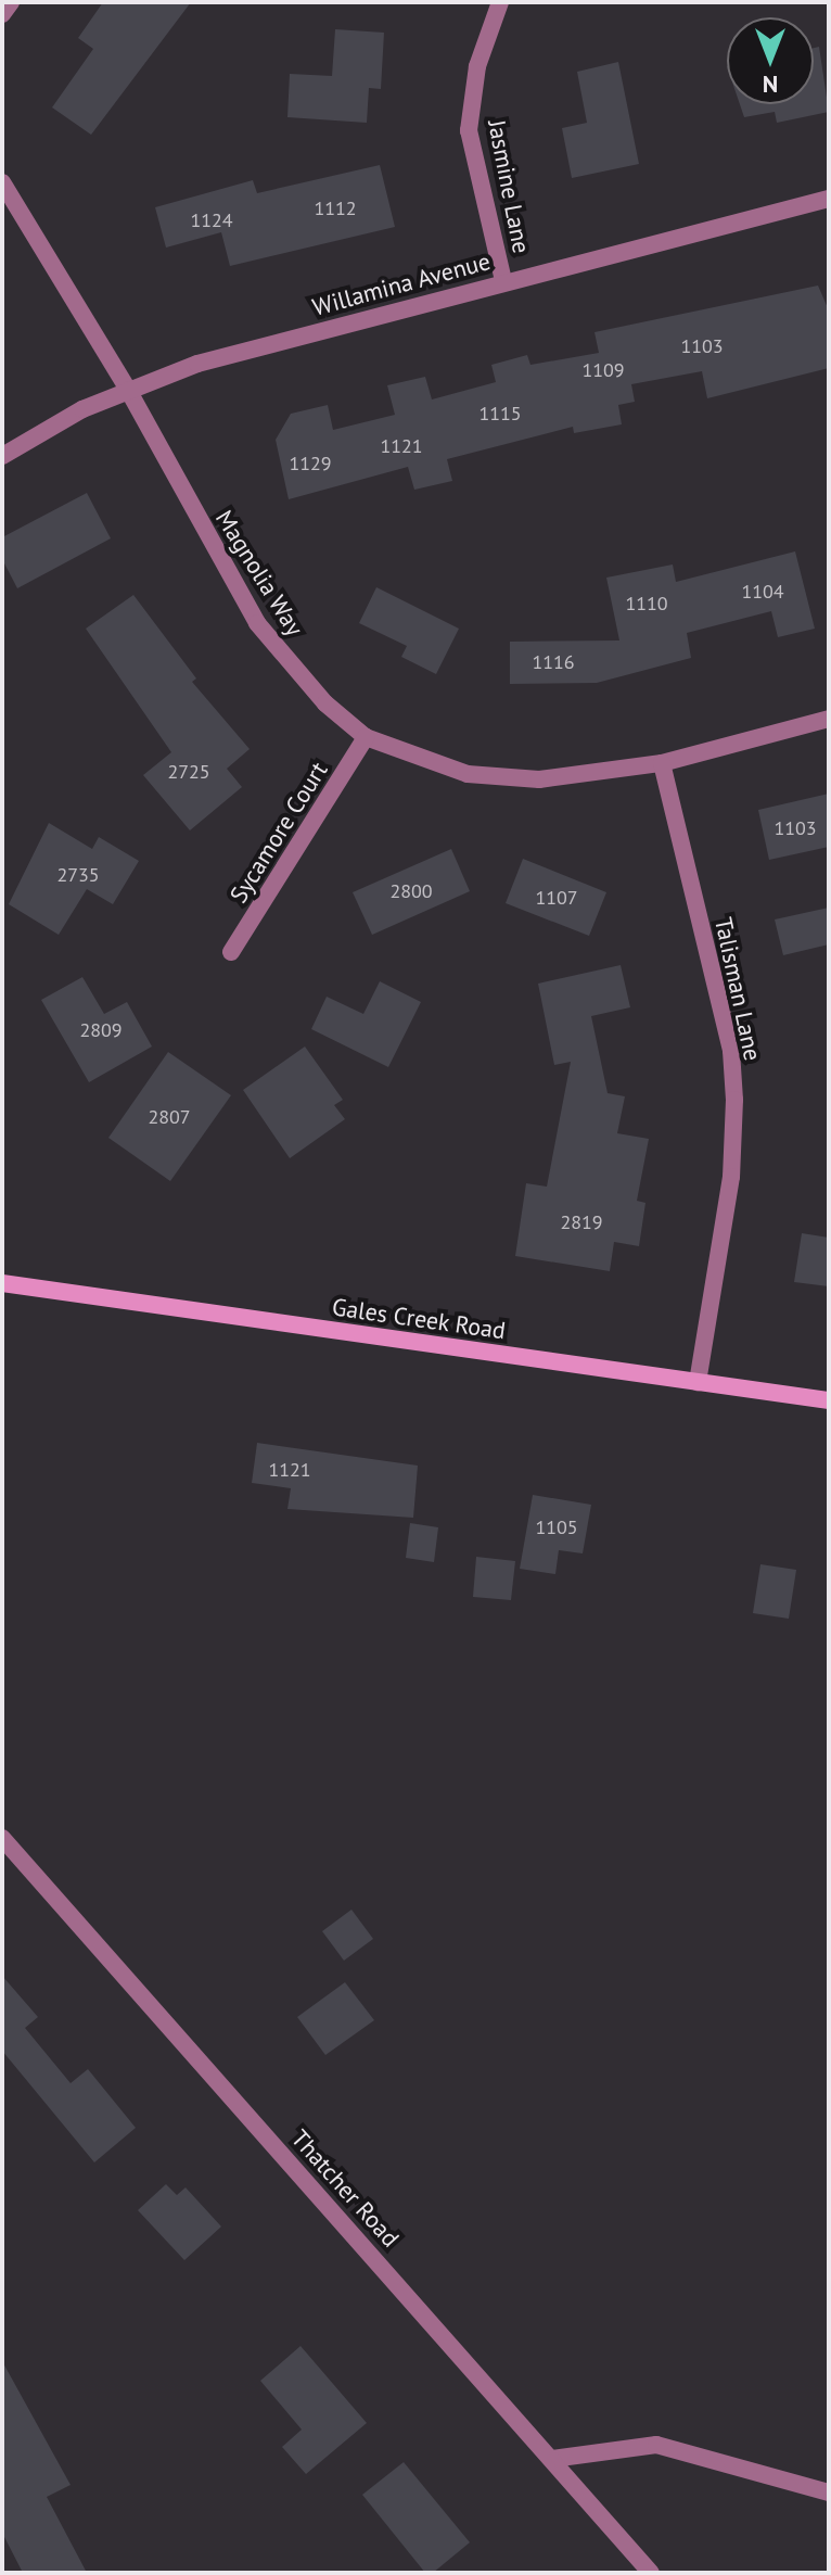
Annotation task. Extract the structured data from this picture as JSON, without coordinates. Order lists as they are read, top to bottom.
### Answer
{
  "streets": {
    "main road": ["Gales Creek Road"],
    "street": [
      "Jasmine Lane",
      "Willamina Avenue",
      "Magnolia Way",
      "Sycamore Court",
      "Talisman Lane",
      "Thatcher Road"
    ]
  },
  "crossings": [
    ["Jasmine Lane", "Willamina Avenue"],
    ["Willamina Avenue", "Magnolia Way"],
    ["Magnolia Way", "Sycamore Court"],
    ["Magnolia Way", "Talisman Lane"],
    ["Talisman Lane", "Gales Creek Road"]
  ],
  "house_numbers": [
    "1112",
    "1124",
    "1103",
    "1109",
    "1115",
    "1121",
    "1129",
    "1104",
    "1110",
    "1116",
    "2725",
    "1103",
    "2735",
    "2800",
    "1107",
    "2809",
    "2807",
    "2819",
    "1121",
    "1105"
  ],
  "north": "bottom"
}
